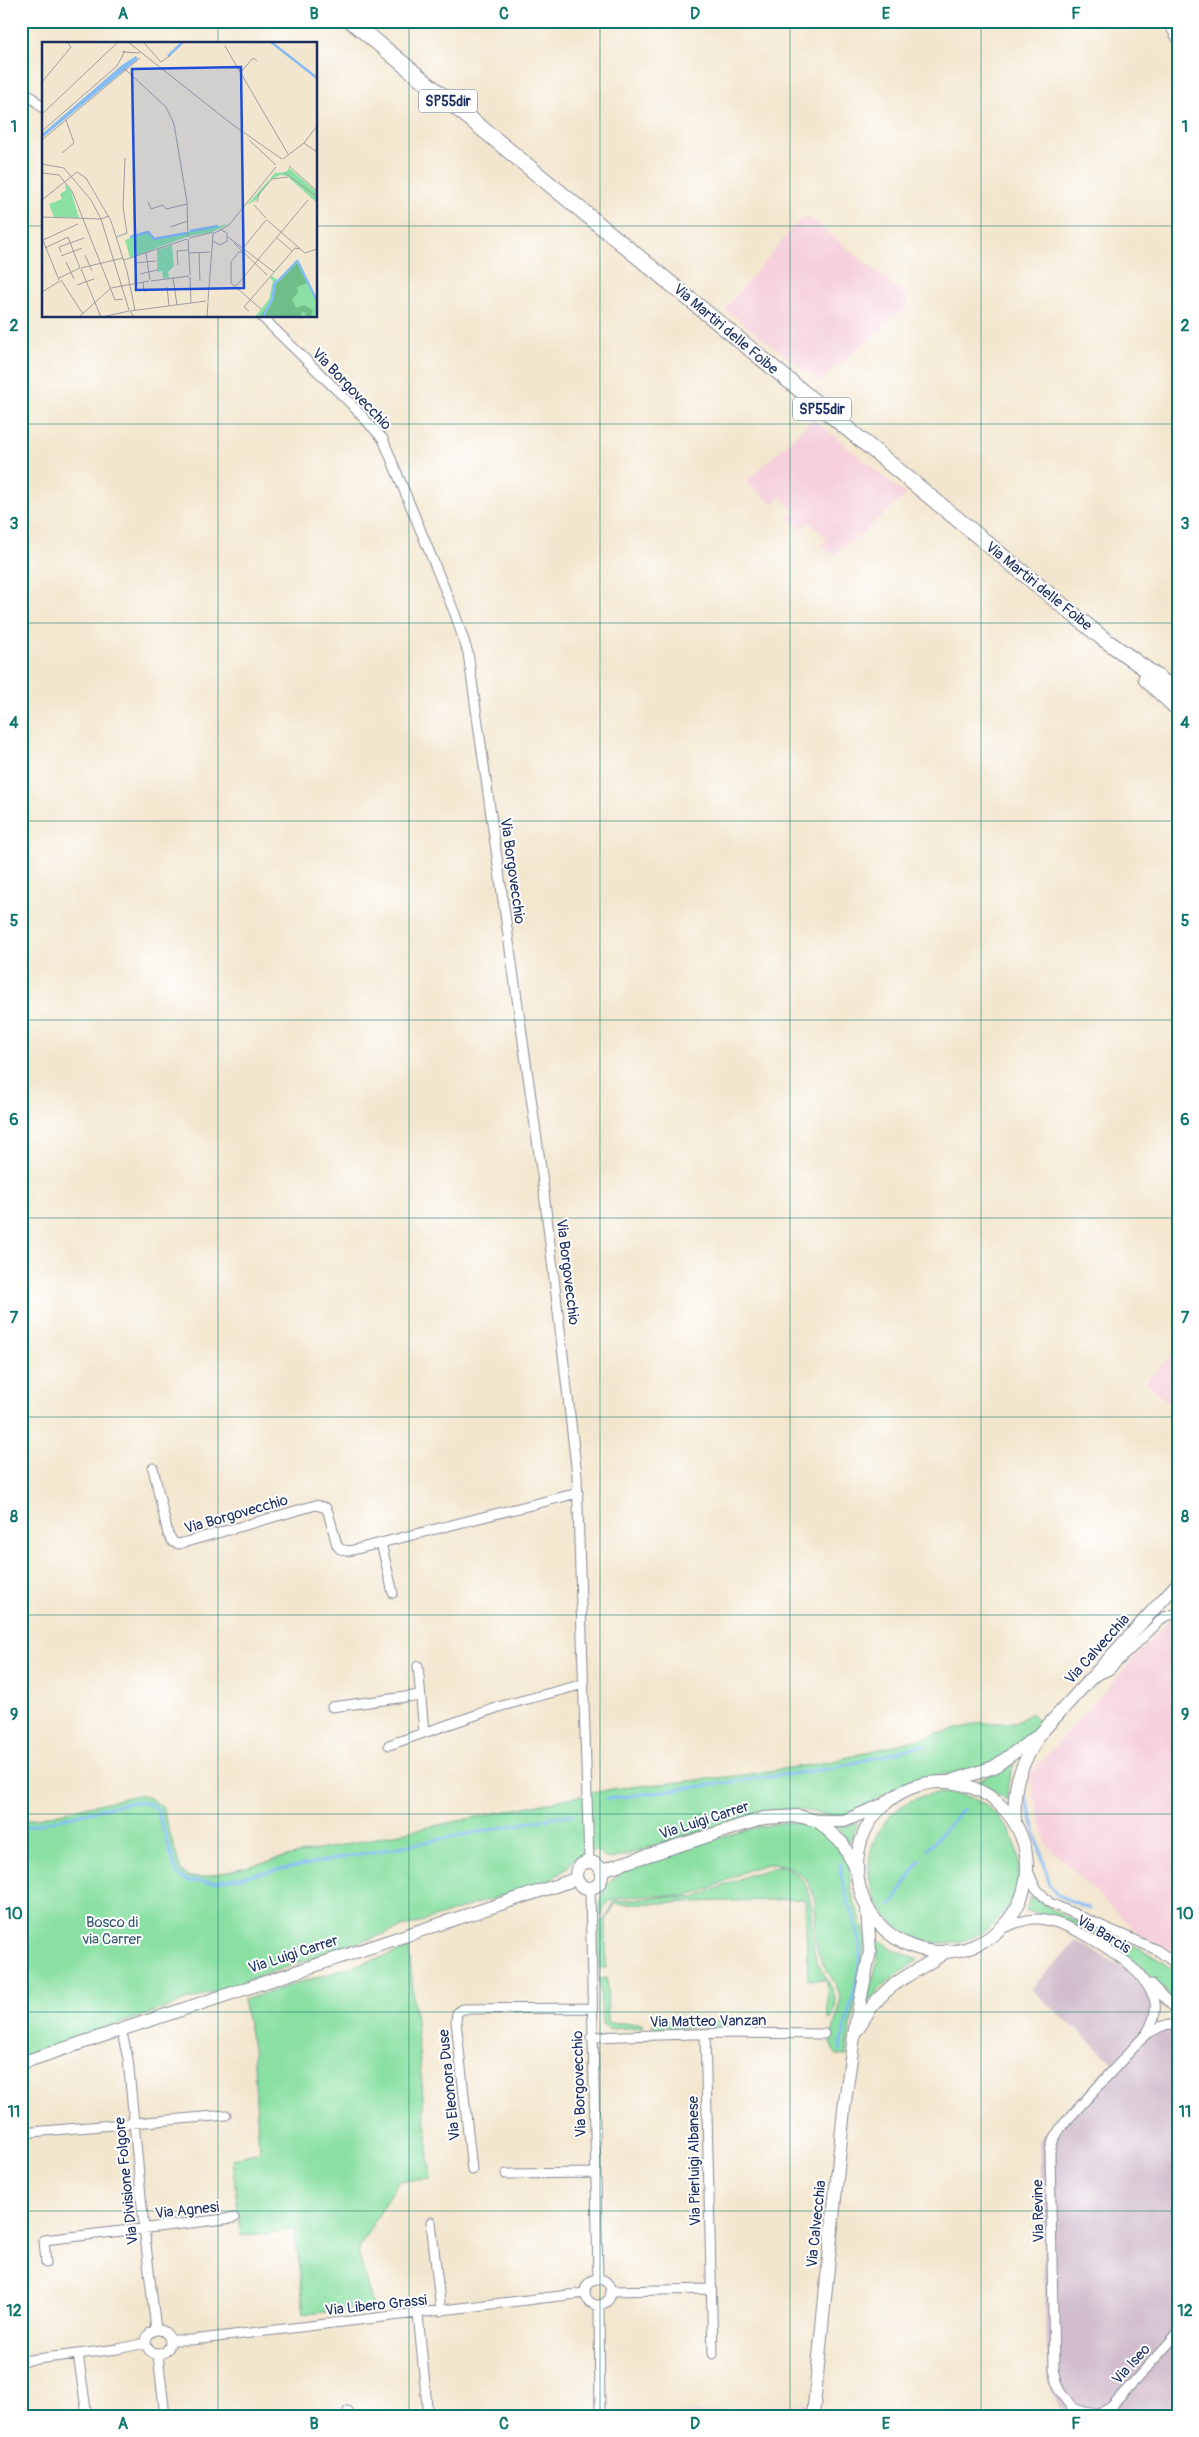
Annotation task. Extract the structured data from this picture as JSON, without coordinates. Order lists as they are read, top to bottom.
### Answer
{
  "streets": {
    "highway": ["SP55dir", "Via Martiri delle Foibe"],
    "main road": ["Via Calvecchia", "Via Luigi Carrer"],
    "street": [
      "Via Borgovecchio",
      "Via Barcis",
      "Via Matteo Vanzan",
      "Via Eleonora Duse",
      "Via Pierluigi Albanese",
      "Via Divisione Folgore",
      "Via Agnesi",
      "Via Revine",
      "Via Libero Grassi",
      "Via Iseo"
    ]
  },
  "crossings": [
    ["Via Borgovecchio", "Via Luigi Carrer"],
    ["Via Borgovecchio", "Via Matteo Vanzan"],
    ["Via Borgovecchio", "Via Eleonora Duse"],
    ["Via Borgovecchio", "Via Libero Grassi"],
    ["Via Calvecchia", "Via Luigi Carrer"],
    ["Via Calvecchia", "Via Barcis"],
    ["Via Luigi Carrer", "Via Barcis"],
    ["Via Luigi Carrer", "Via Divisione Folgore"],
    ["Via Barcis", "Via Revine"],
    ["Via Matteo Vanzan", "Via Pierluigi Albanese"],
    ["Via Divisione Folgore", "Via Agnesi"],
    ["Via Divisione Folgore", "Via Libero Grassi"]
  ],
  "parks": ["Bosco di via Carrer"],
  "grid": {
    "columns": [
      "A",
      "B",
      "C",
      "D",
      "E",
      "F"
    ],
    "rows": [
      "1",
      "2",
      "3",
      "4",
      "5",
      "6",
      "7",
      "8",
      "9",
      "10",
      "11",
      "12"
    ]
  }
}
